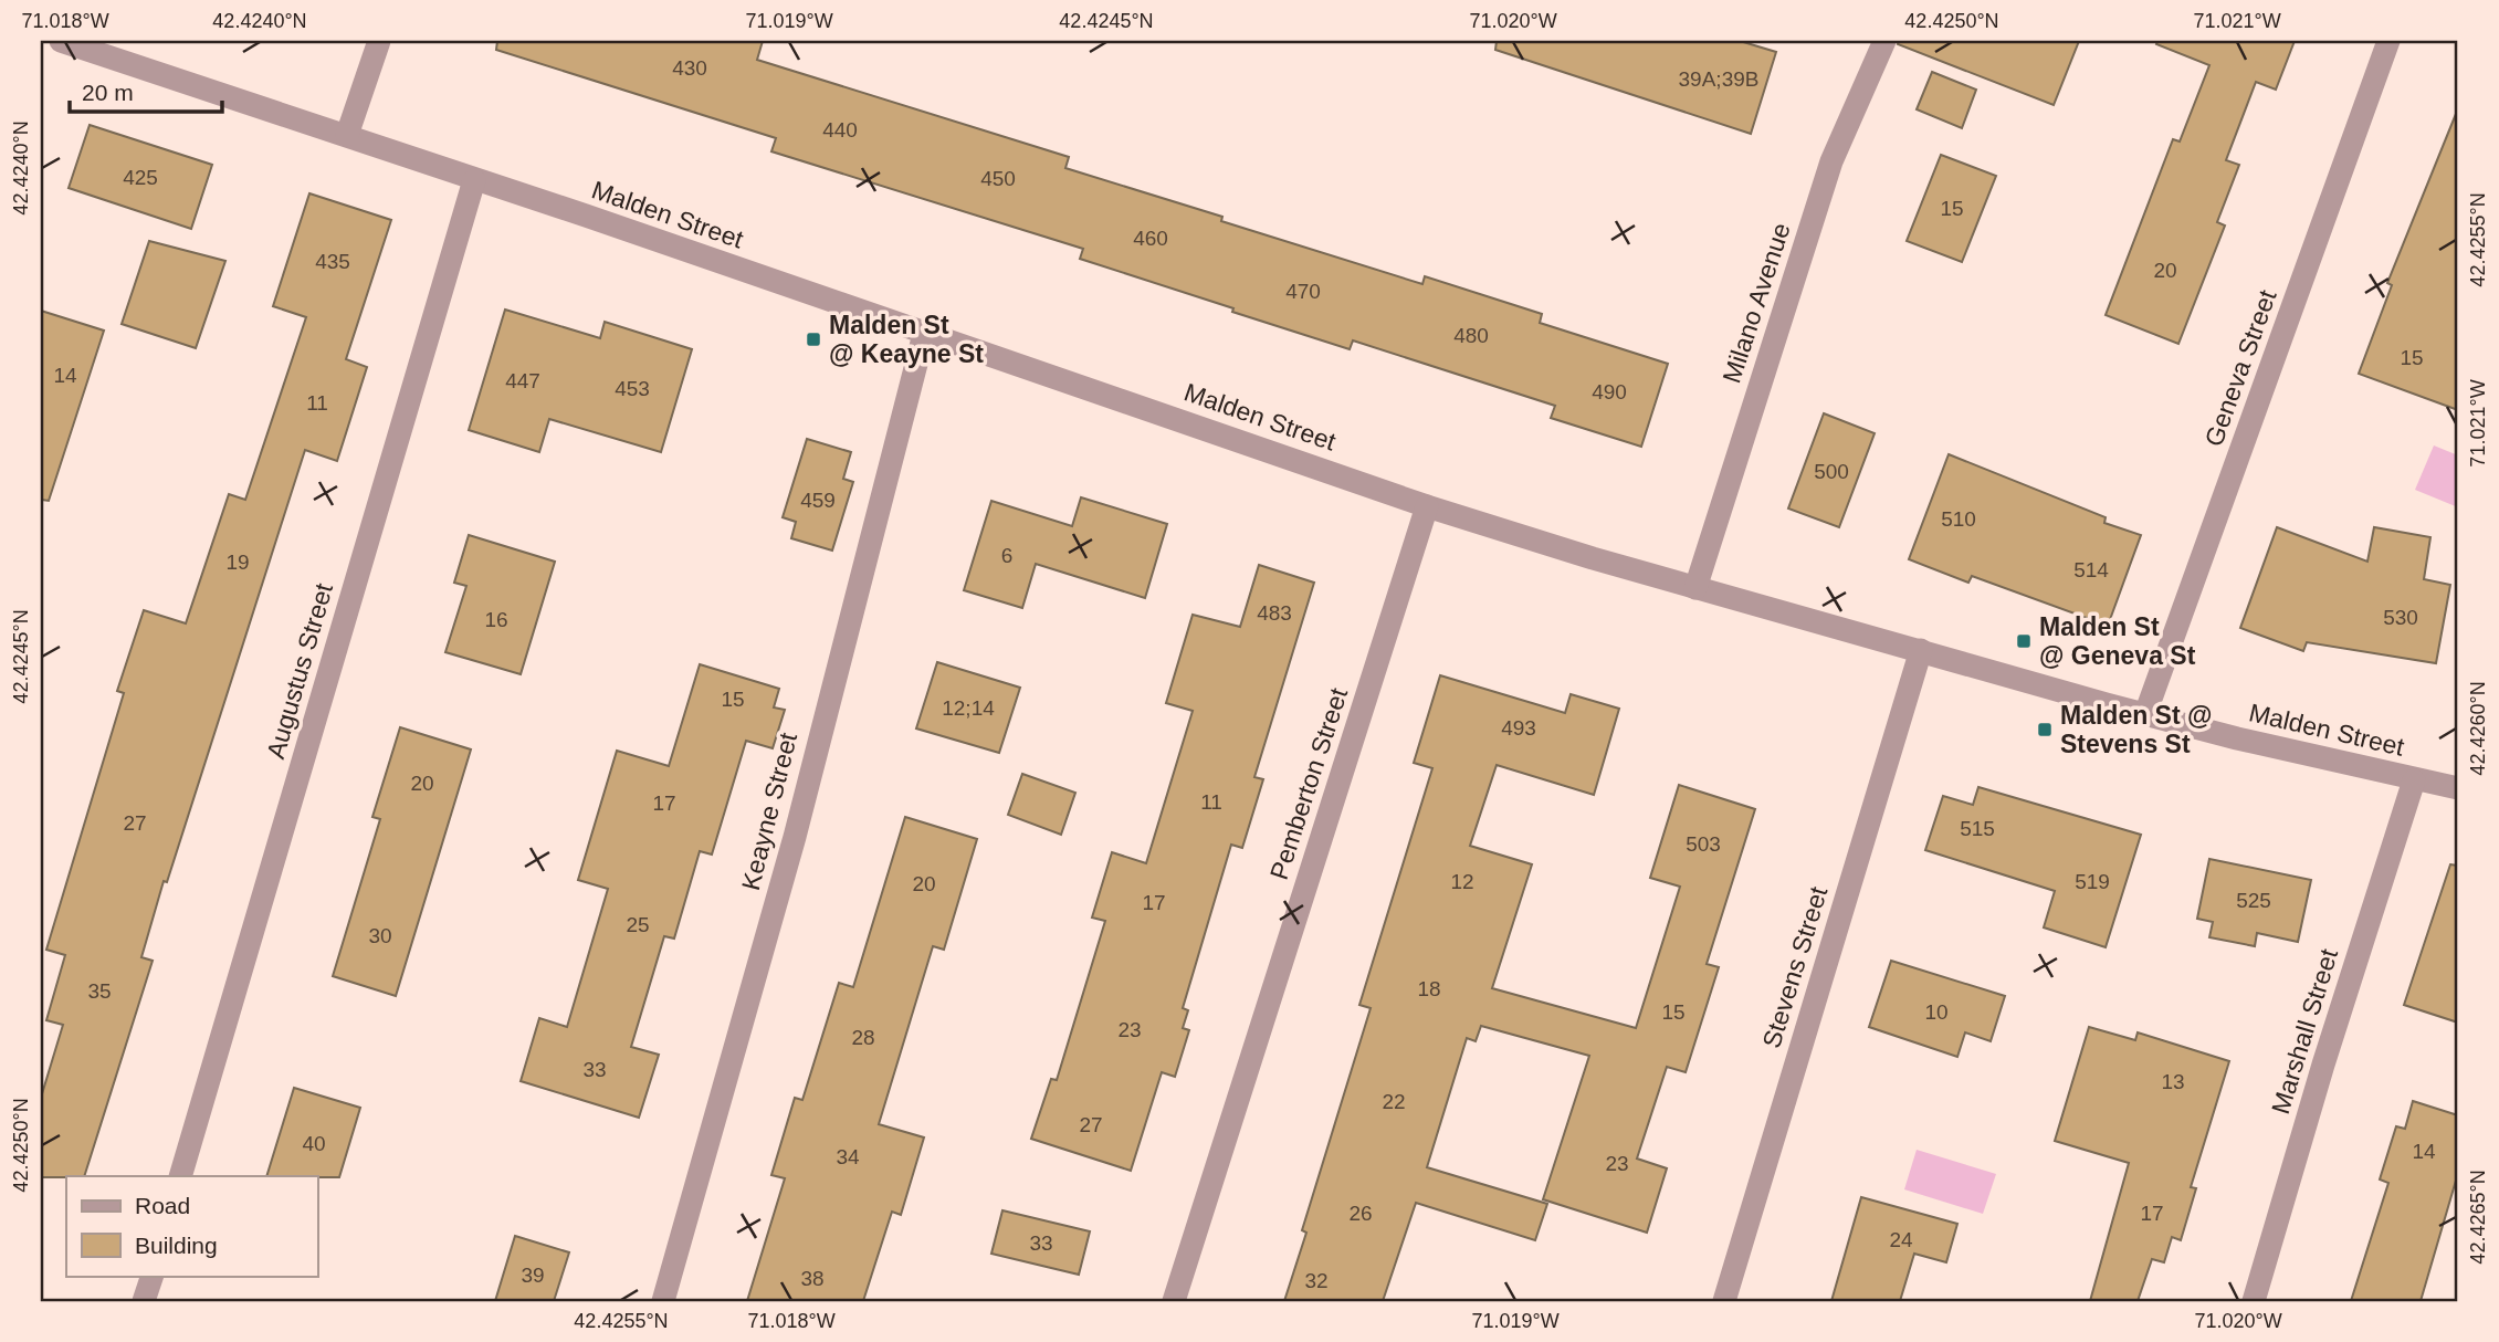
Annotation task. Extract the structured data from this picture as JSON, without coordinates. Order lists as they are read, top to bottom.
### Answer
{
  "streets": {
    "street": [
      "Malden Street",
      "Milano Avenue",
      "Geneva Street",
      "Augustus Street",
      "Pemberton Street",
      "Keayne Street",
      "Stevens Street",
      "Marshall Street"
    ]
  },
  "crossings": [
    ["Malden Street", "Milano Avenue"],
    ["Malden Street", "Geneva Street"],
    ["Malden Street", "Augustus Street"],
    ["Malden Street", "Pemberton Street"],
    ["Malden Street", "Keayne Street"],
    ["Malden Street", "Stevens Street"],
    ["Malden Street", "Marshall Street"]
  ],
  "places": {
    "transit": ["Malden St @ Keayne St", "Malden St @ Geneva St", "Malden St @ Stevens St"]
  },
  "house_numbers": [
    "430",
    "39A;39B",
    "440",
    "425",
    "450",
    "15",
    "460",
    "435",
    "20",
    "470",
    "480",
    "15",
    "14",
    "447",
    "453",
    "490",
    "11",
    "500",
    "459",
    "510",
    "6",
    "19",
    "514",
    "483",
    "530",
    "16",
    "15",
    "12;14",
    "493",
    "20",
    "11",
    "17",
    "27",
    "515",
    "503",
    "12",
    "519",
    "20",
    "525",
    "17",
    "25",
    "30",
    "18",
    "35",
    "15",
    "10",
    "23",
    "28",
    "33",
    "13",
    "22",
    "27",
    "40",
    "14",
    "34",
    "23",
    "26",
    "17",
    "24",
    "33",
    "39",
    "38",
    "32"
  ],
  "legend": ["Road", "Building"],
  "scale_bar": "20 m",
  "coordinates": [
    "71.018°W",
    "42.4240°N",
    "71.019°W",
    "42.4245°N",
    "71.020°W",
    "42.4250°N",
    "71.021°W",
    "42.4255°N",
    "42.4260°N",
    "42.4265°N"
  ]
}
